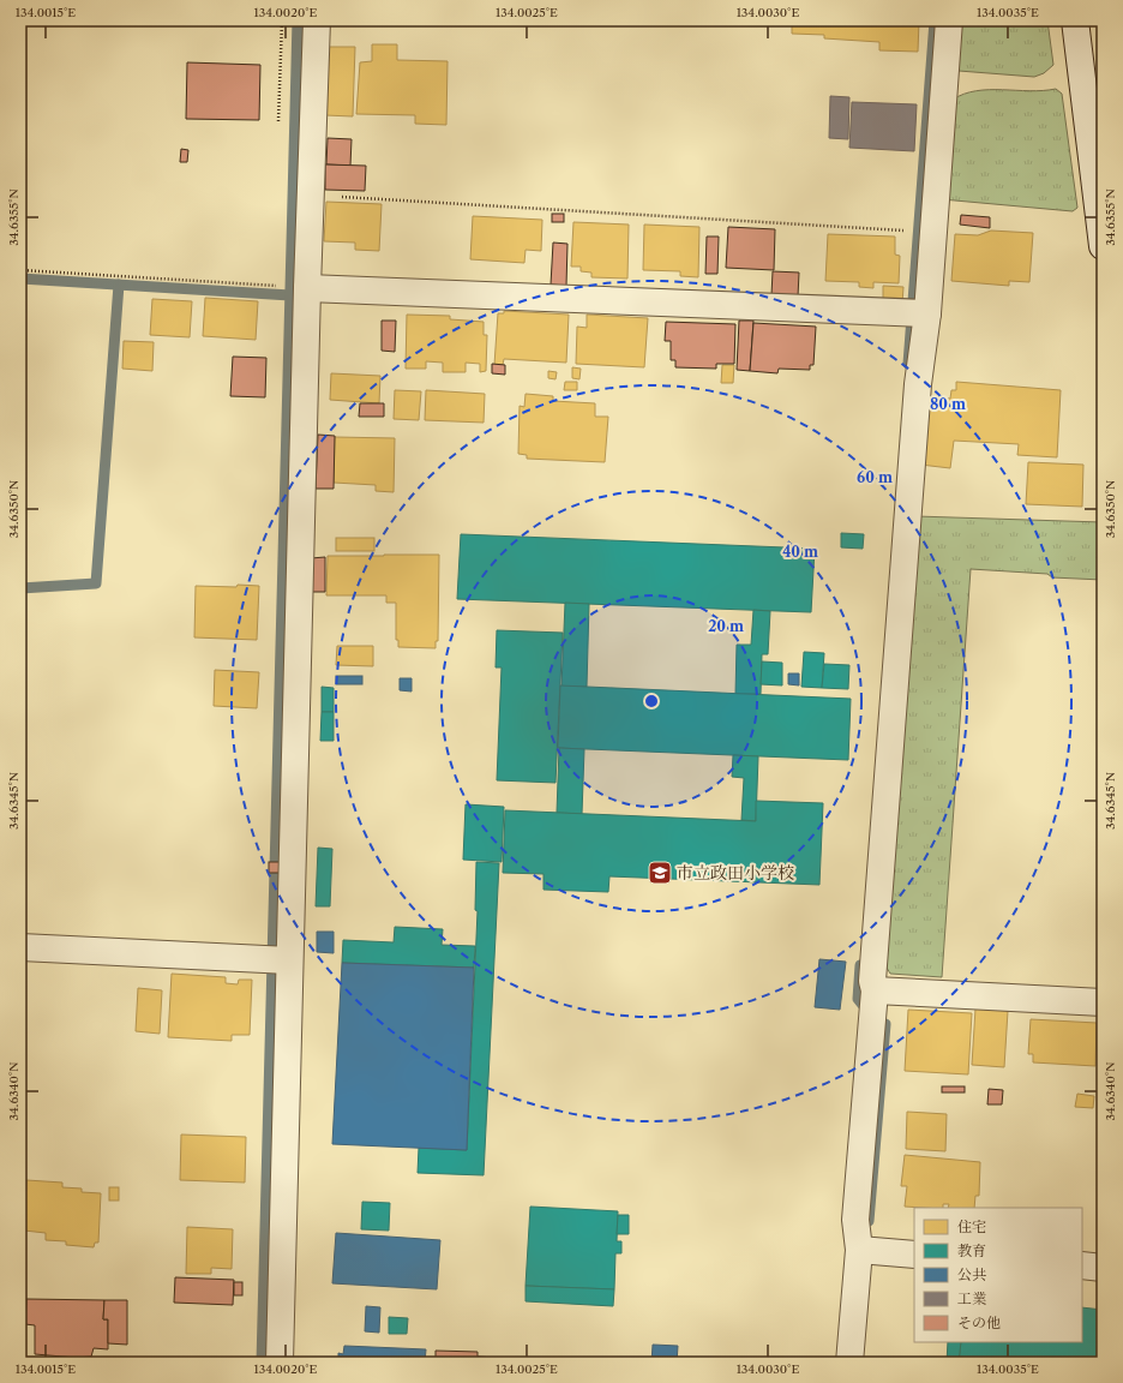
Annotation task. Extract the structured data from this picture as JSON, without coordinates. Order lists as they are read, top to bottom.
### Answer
{
  "places": {
    "school or university": ["市立政田小学校"]
  },
  "legend": [
    "住宅",
    "教育",
    "公共",
    "工業",
    "その他"
  ],
  "coordinates": [
    "134.0015°E",
    "134.0020°E",
    "134.0025°E",
    "134.0030°E",
    "134.0035°E",
    "34.6355°N",
    "34.6350°N",
    "34.6345°N",
    "34.6340°N"
  ],
  "rings": [
    "80 m",
    "60 m",
    "40 m",
    "20 m"
  ]
}
